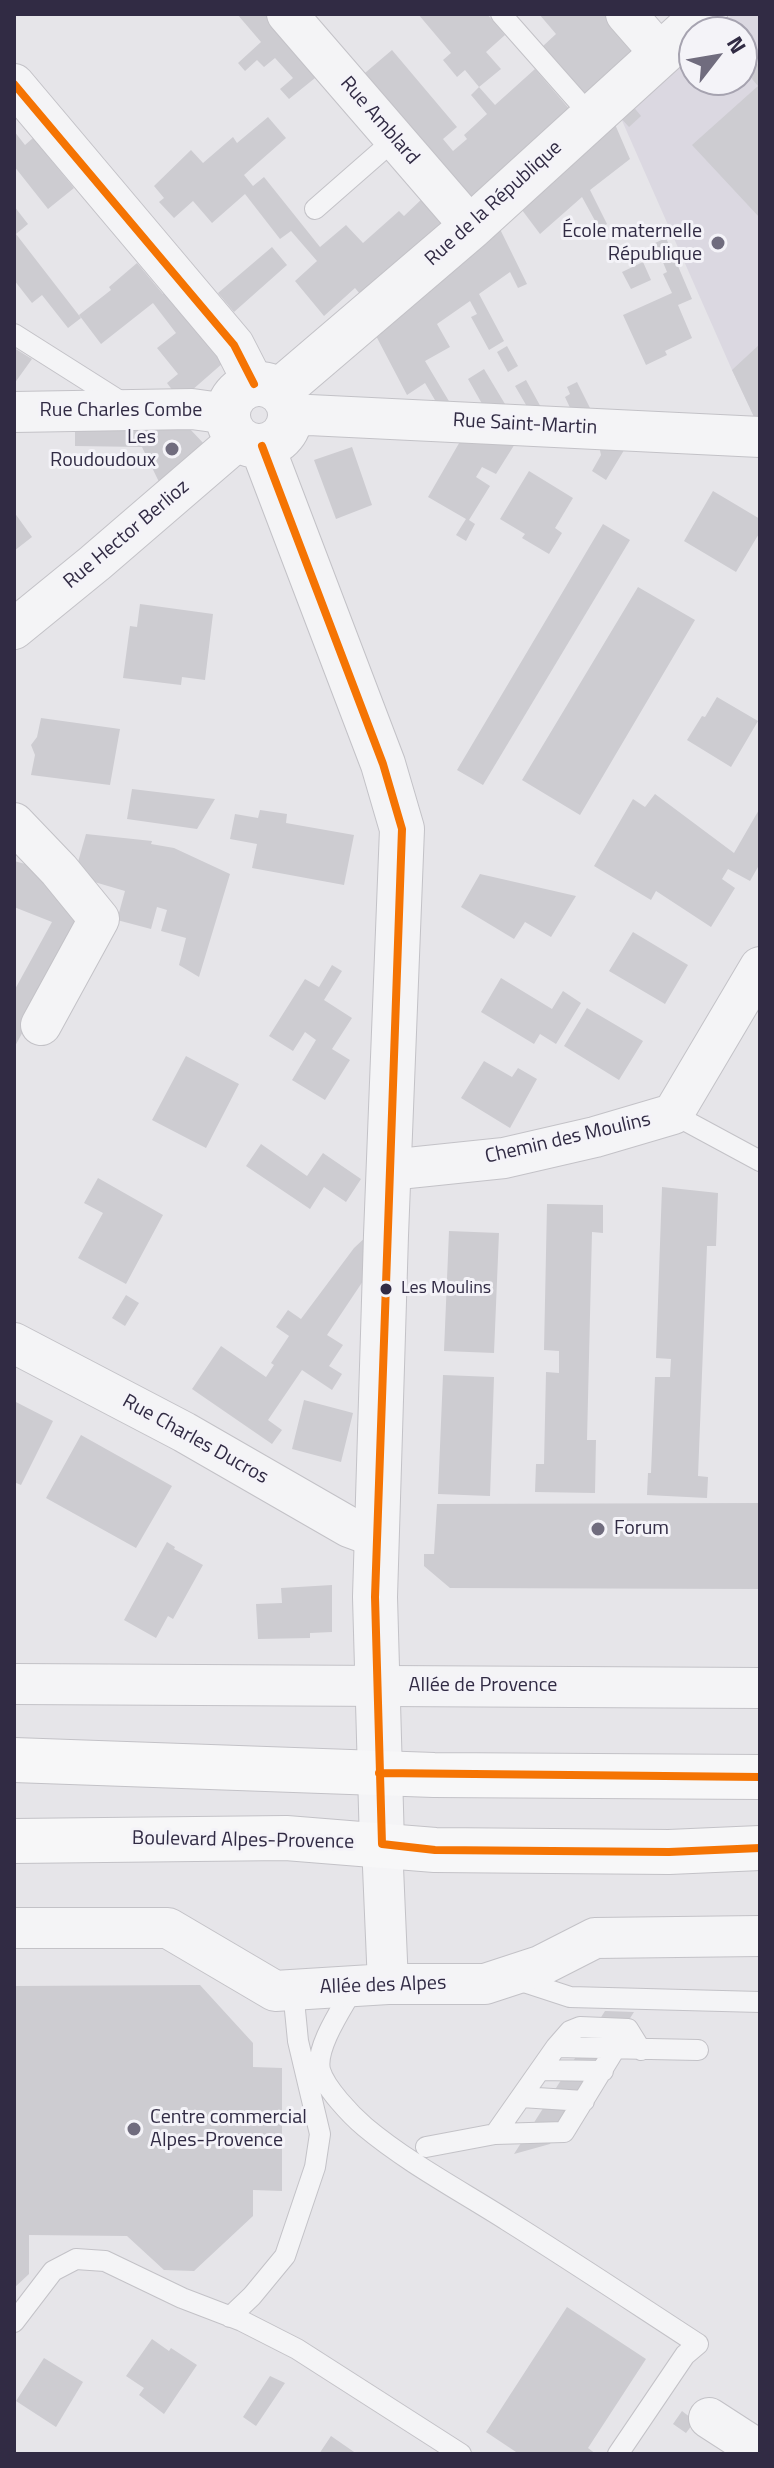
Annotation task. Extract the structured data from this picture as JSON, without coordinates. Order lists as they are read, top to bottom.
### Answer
{
  "streets": {
    "main road": ["Boulevard Alpes-Provence"],
    "street": [
      "Rue Amblard",
      "Rue de la République",
      "Rue Charles Combe",
      "Rue Saint-Martin",
      "Rue Hector Berlioz",
      "Chemin des Moulins",
      "Rue Charles Ducros",
      "Allée de Provence",
      "Allée des Alpes"
    ]
  },
  "crossings": [
    ["Rue Amblard", "Rue de la République"],
    ["Rue de la République", "Rue Charles Combe"],
    ["Rue de la République", "Rue Saint-Martin"],
    ["Rue de la République", "Rue Hector Berlioz"],
    ["Rue Charles Combe", "Rue Saint-Martin"],
    ["Rue Charles Combe", "Rue Hector Berlioz"],
    ["Rue Saint-Martin", "Rue Hector Berlioz"]
  ],
  "places": [
    "École maternelle République",
    "Les Roudoudoux",
    "Les Moulins",
    "Forum",
    "Centre commercial Alpes-Provence"
  ],
  "north": "top right"
}
